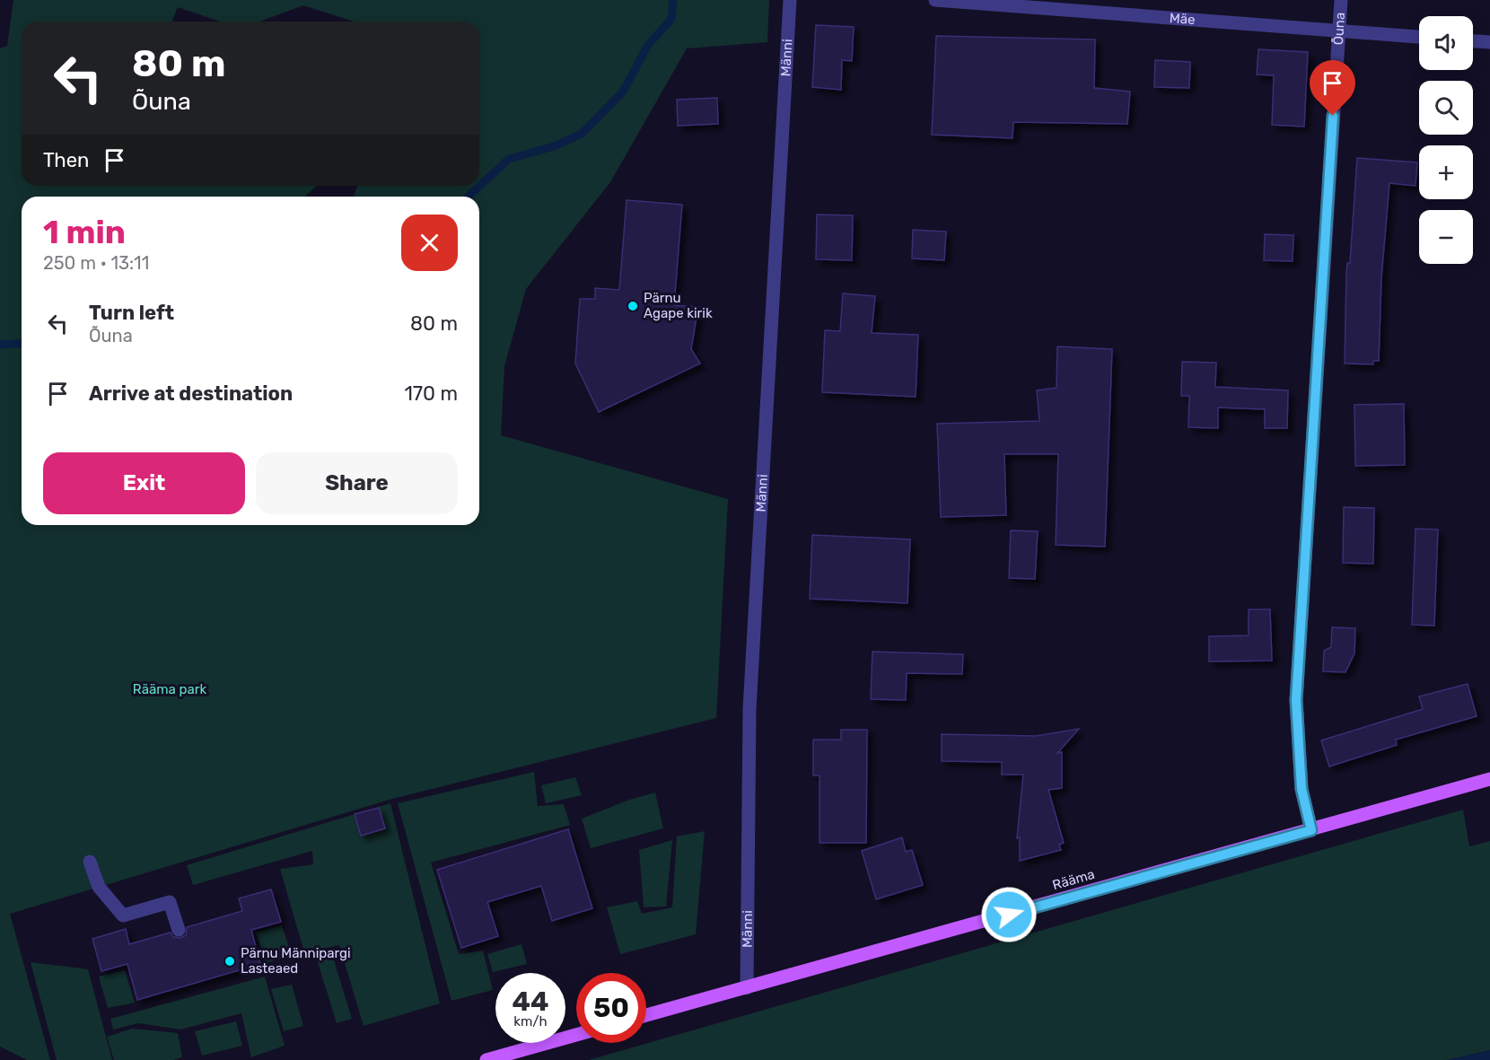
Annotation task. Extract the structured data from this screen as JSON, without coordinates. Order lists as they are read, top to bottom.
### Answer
{
  "streets": {
    "main road": ["Rääma"],
    "street": ["Mäe", "Õuna", "Männi"]
  },
  "crossings": [
    ["Mäe", "Õuna"],
    ["Õuna", "Rääma"],
    ["Männi", "Rääma"]
  ],
  "parks": ["Rääma park"],
  "places": ["Pärnu Agape kirik", "Pärnu Männipargi Lasteaed"],
  "page": {
    "map_buttons": ["+", "−"],
    "turn": ["80 m", "Õuna"],
    "then": "Then",
    "heading": ["1 min", "250 m · 13:11"],
    "list": [
      {
        "name": "Turn left",
        "note": "Õuna",
        "value": "80 m"
      },
      {
        "name": "Arrive at destination",
        "value": "170 m"
      }
    ],
    "buttons": ["Exit", "Share"],
    "speed": "44 km/h",
    "limit": "50"
  }
}
